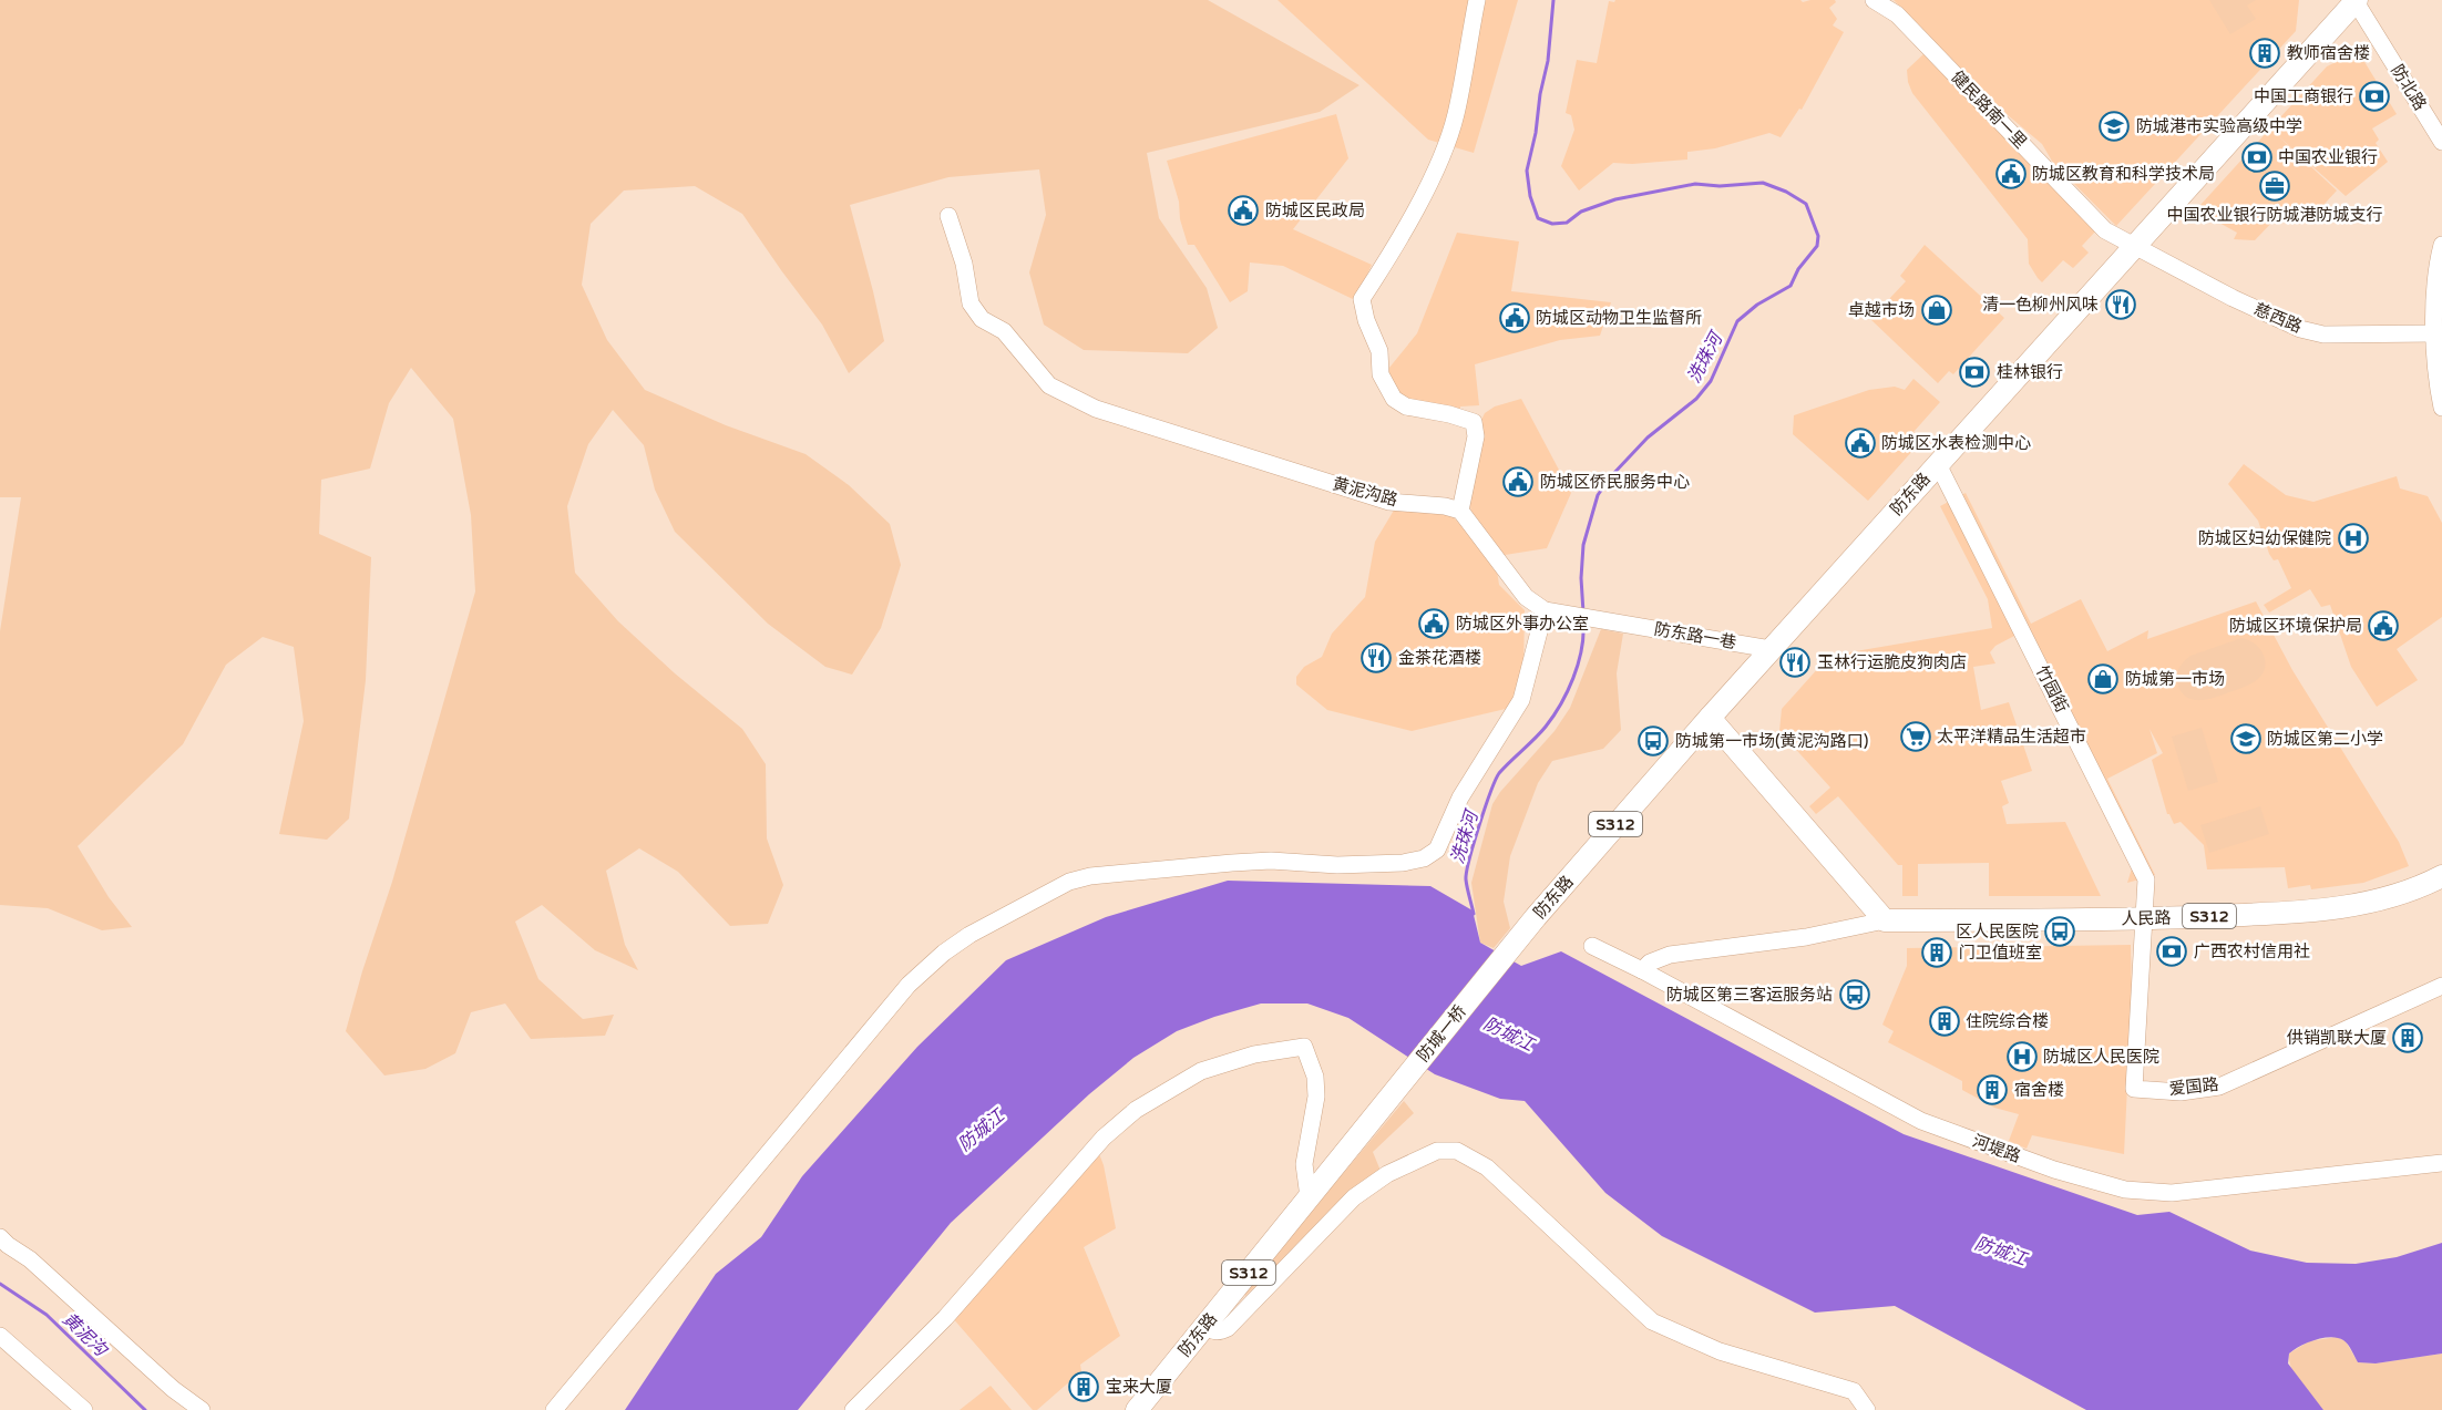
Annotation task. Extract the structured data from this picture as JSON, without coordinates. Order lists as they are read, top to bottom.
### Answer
{
  "streets": {
    "main road": [
      "防东路",
      "S312",
      "人民路",
      "防城一桥"
    ],
    "street": [
      "防北路",
      "健民路南一里",
      "慈西路",
      "黄泥沟路",
      "防东路一巷",
      "竹园街",
      "爱国路",
      "河堤路"
    ]
  },
  "crossings": [
    ["防北路", "防东路"],
    ["健民路南一里", "慈西路"],
    ["健民路南一里", "防东路"],
    ["慈西路", "防东路"],
    ["防东路", "防东路一巷"],
    ["防东路", "竹园街"],
    ["防东路", "防城一桥"],
    ["竹园街", "人民路"],
    ["竹园街", "爱国路"],
    ["人民路", "爱国路"],
    ["人民路", "河堤路"]
  ],
  "water": ["洗珠河", "防城江", "黄泥沟"],
  "places": {
    "building": [
      "教师宿舍楼",
      "门卫值班室",
      "住院综合楼",
      "供销凯联大厦",
      "宿舍楼",
      "宝来大厦"
    ],
    "bank": [
      "中国工商银行",
      "中国农业银行",
      "桂林银行",
      "广西农村信用社"
    ],
    "school or university": ["防城港市实验高级中学", "防城区第二小学"],
    "public building": [
      "防城区教育和科学技术局",
      "防城区民政局",
      "防城区动物卫生监督所",
      "防城区水表检测中心",
      "防城区侨民服务中心",
      "防城区外事办公室",
      "防城区环境保护局"
    ],
    "office": ["中国农业银行防城港防城支行"],
    "restaurant": ["清一色柳州风味", "金茶花酒楼", "玉林行运脆皮狗肉店"],
    "shop": ["卓越市场", "防城第一市场"],
    "hospital": ["防城区妇幼保健院", "防城区人民医院"],
    "supermarket": ["太平洋精品生活超市"],
    "bus stop": ["防城第一市场(黄泥沟路口)", "区人民医院", "防城区第三客运服务站"]
  }
}
